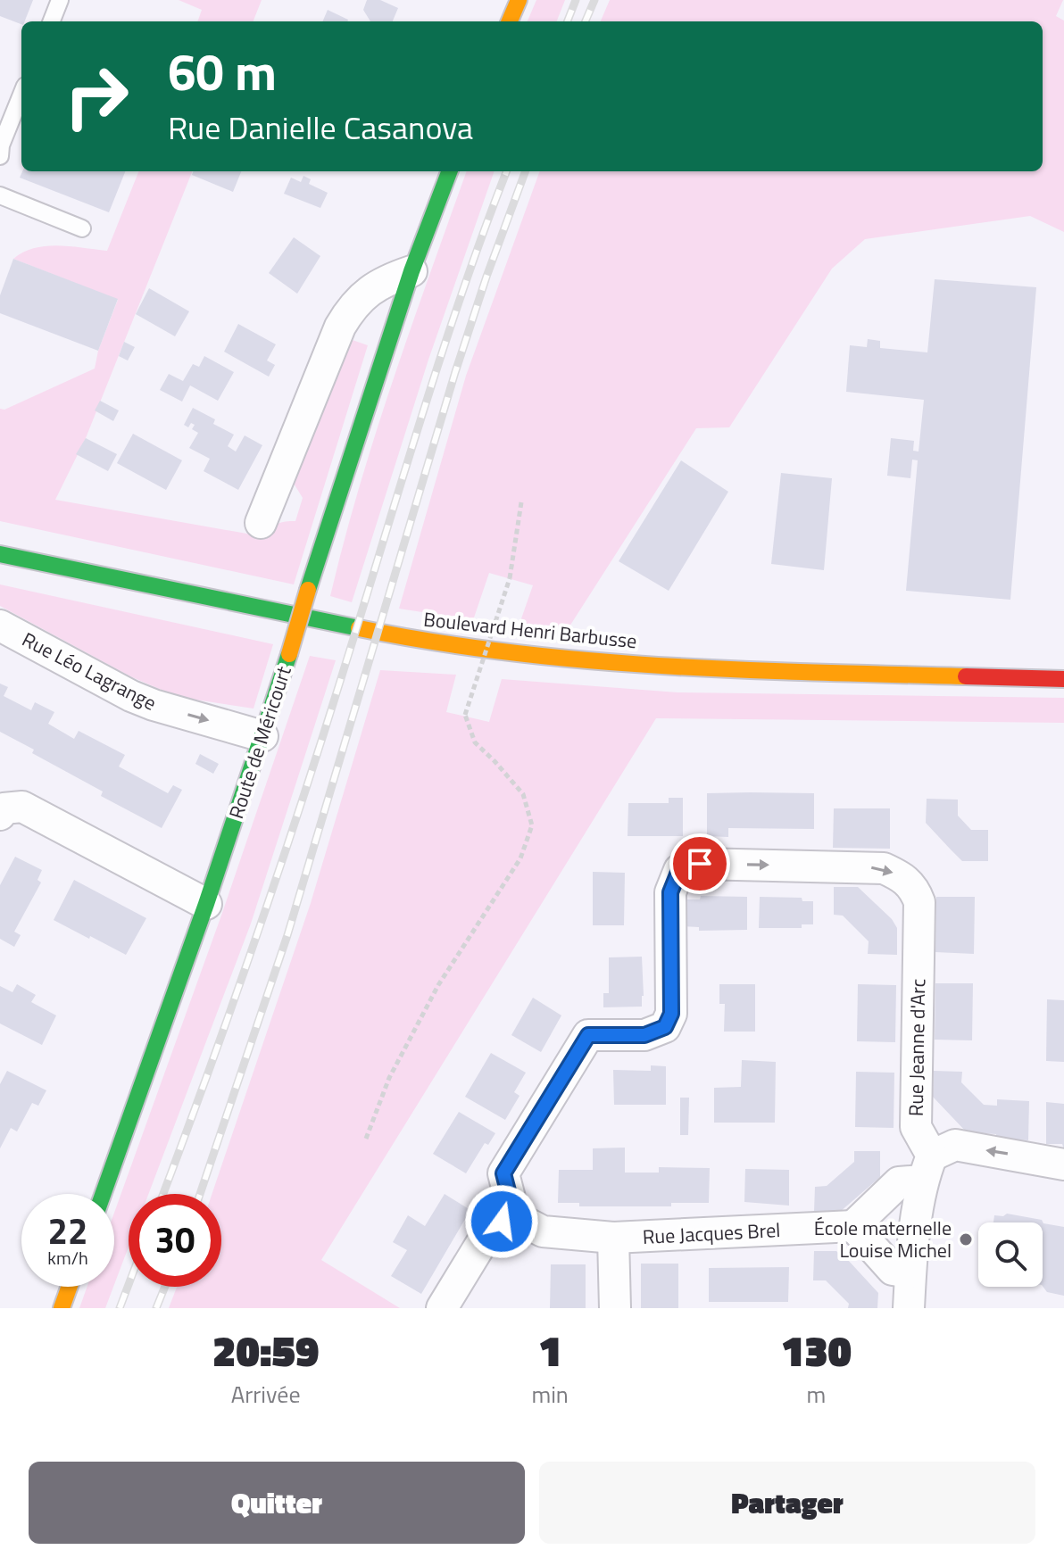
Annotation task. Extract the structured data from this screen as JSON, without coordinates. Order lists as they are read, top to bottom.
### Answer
{
  "streets": {
    "street": [
      "Boulevard Henri Barbusse",
      "Rue Léo Lagrange",
      "Route de Méricourt",
      "Rue Jeanne d'Arc",
      "Rue Jacques Brel"
    ]
  },
  "crossings": [
    ["Rue Léo Lagrange", "Route de Méricourt"],
    ["Rue Jeanne d'Arc", "Rue Jacques Brel"]
  ],
  "places": ["École maternelle Louise Michel"],
  "page": {
    "turn": ["60 m", "Rue Danielle Casanova"],
    "speed": "22 km/h",
    "limit": "30",
    "eta": [
      "20:59",
      "Arrivée",
      "1",
      "min",
      "130",
      "m"
    ],
    "buttons": ["Quitter", "Partager"]
  }
}
